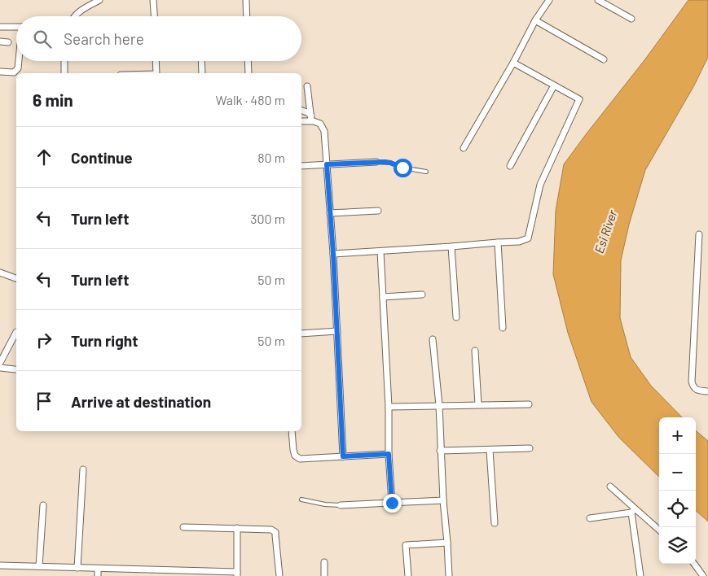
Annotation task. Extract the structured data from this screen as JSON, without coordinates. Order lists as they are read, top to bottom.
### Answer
{
  "water": ["Esi River"],
  "page": {
    "search": "Search here",
    "heading": ["6 min", "Walk · 480 m"],
    "list": [
      ["Continue", "80 m"],
      ["Turn left", "300 m"],
      ["Turn left", "50 m"],
      ["Turn right", "50 m"],
      "Arrive at destination"
    ],
    "map_buttons": ["+", "−"]
  }
}
